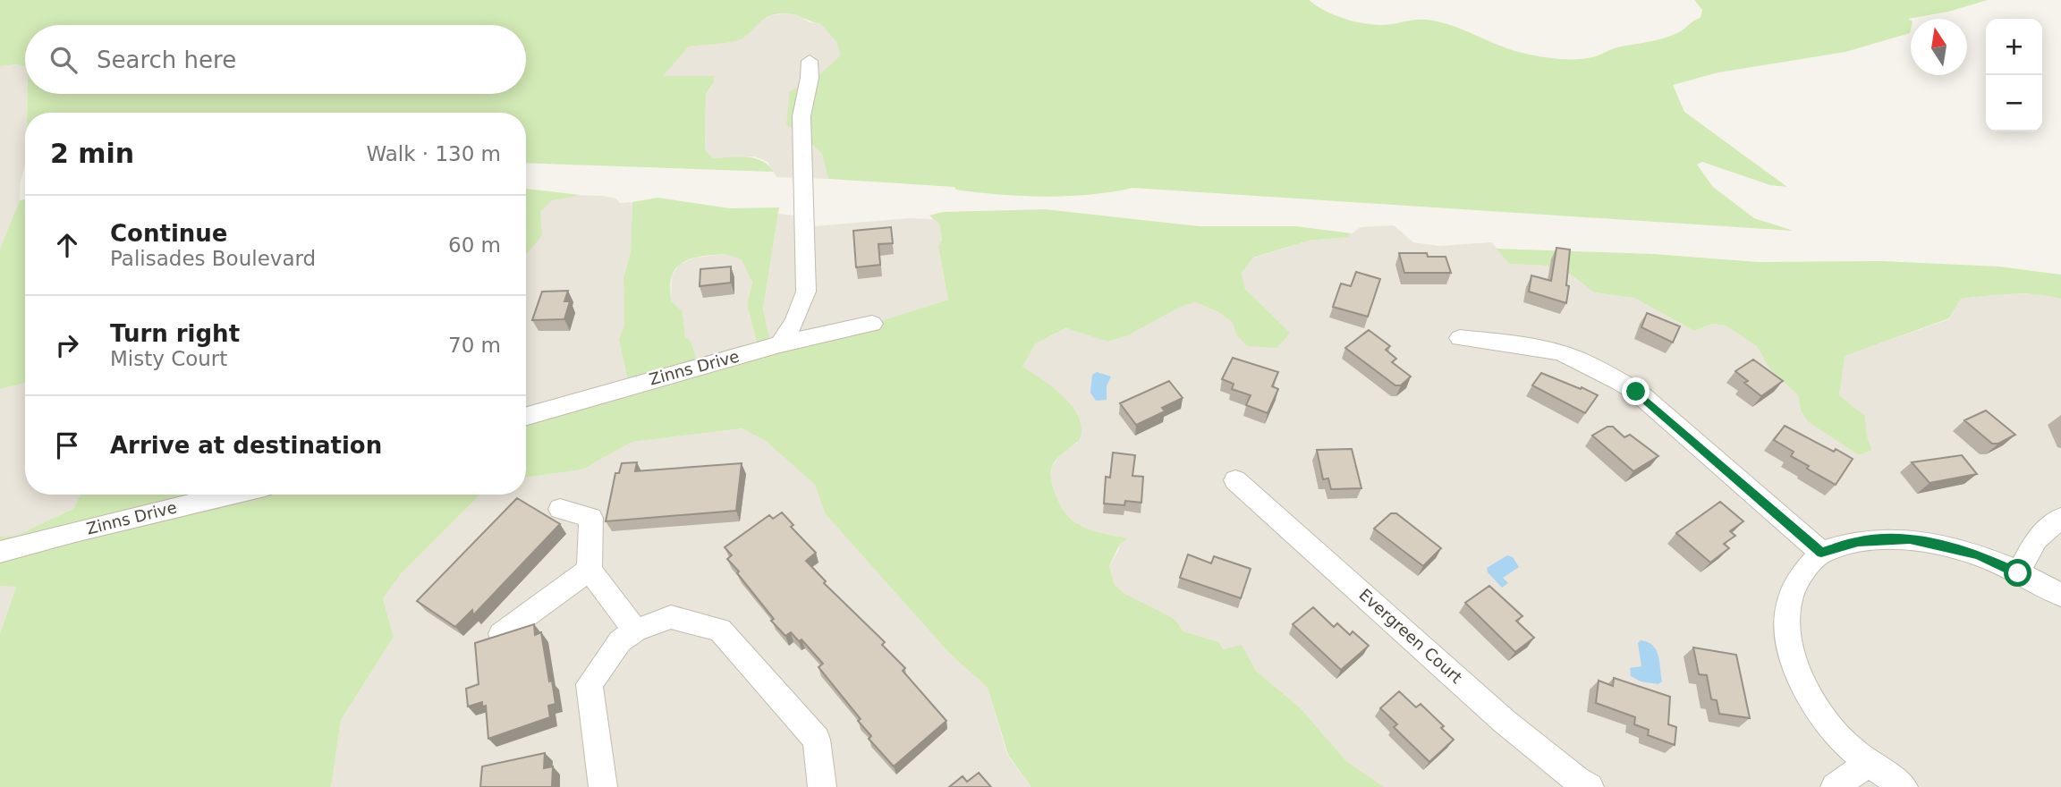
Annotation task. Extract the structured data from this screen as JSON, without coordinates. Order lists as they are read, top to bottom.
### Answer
{
  "streets": {
    "street": ["Zinns Drive", "Evergreen Court"]
  },
  "north": "top",
  "page": {
    "map_buttons": ["+", "−"],
    "search": "Search here",
    "heading": ["2 min", "Walk · 130 m"],
    "list": [
      ["Continue", "Palisades Boulevard", "60 m"],
      ["Turn right", "Misty Court", "70 m"],
      "Arrive at destination"
    ]
  }
}
